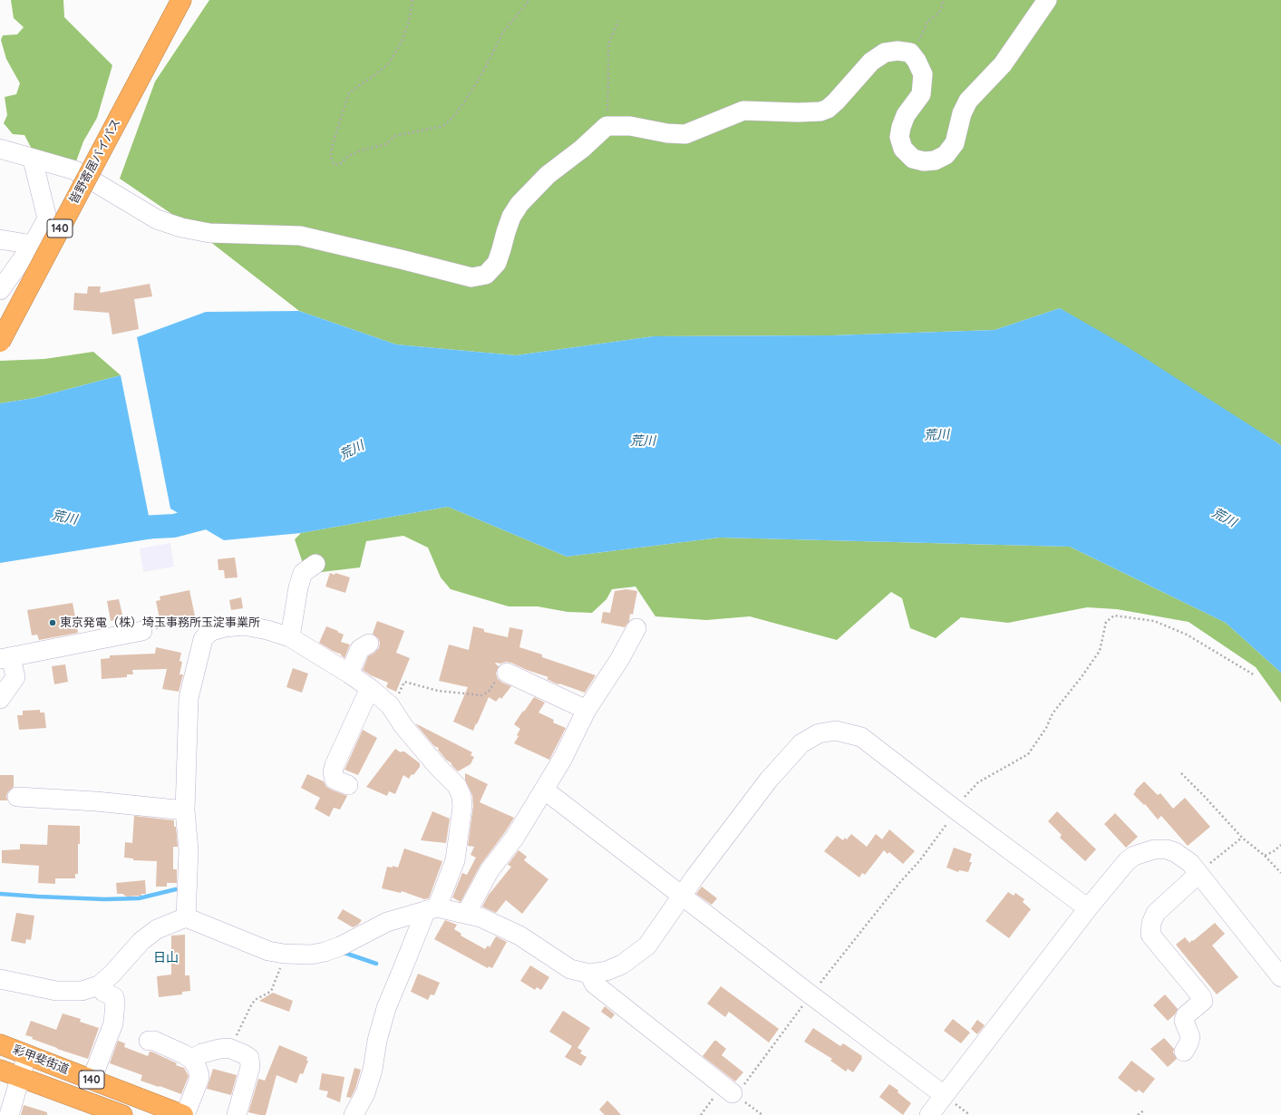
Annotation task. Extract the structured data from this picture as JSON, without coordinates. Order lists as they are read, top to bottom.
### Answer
{
  "streets": {
    "highway": ["皆野寄居バイパス", "140", "彩甲斐街道"]
  },
  "districts": ["日山"],
  "water": ["荒川"],
  "places": ["東京発電（株）埼玉事務所玉淀事業所"]
}
